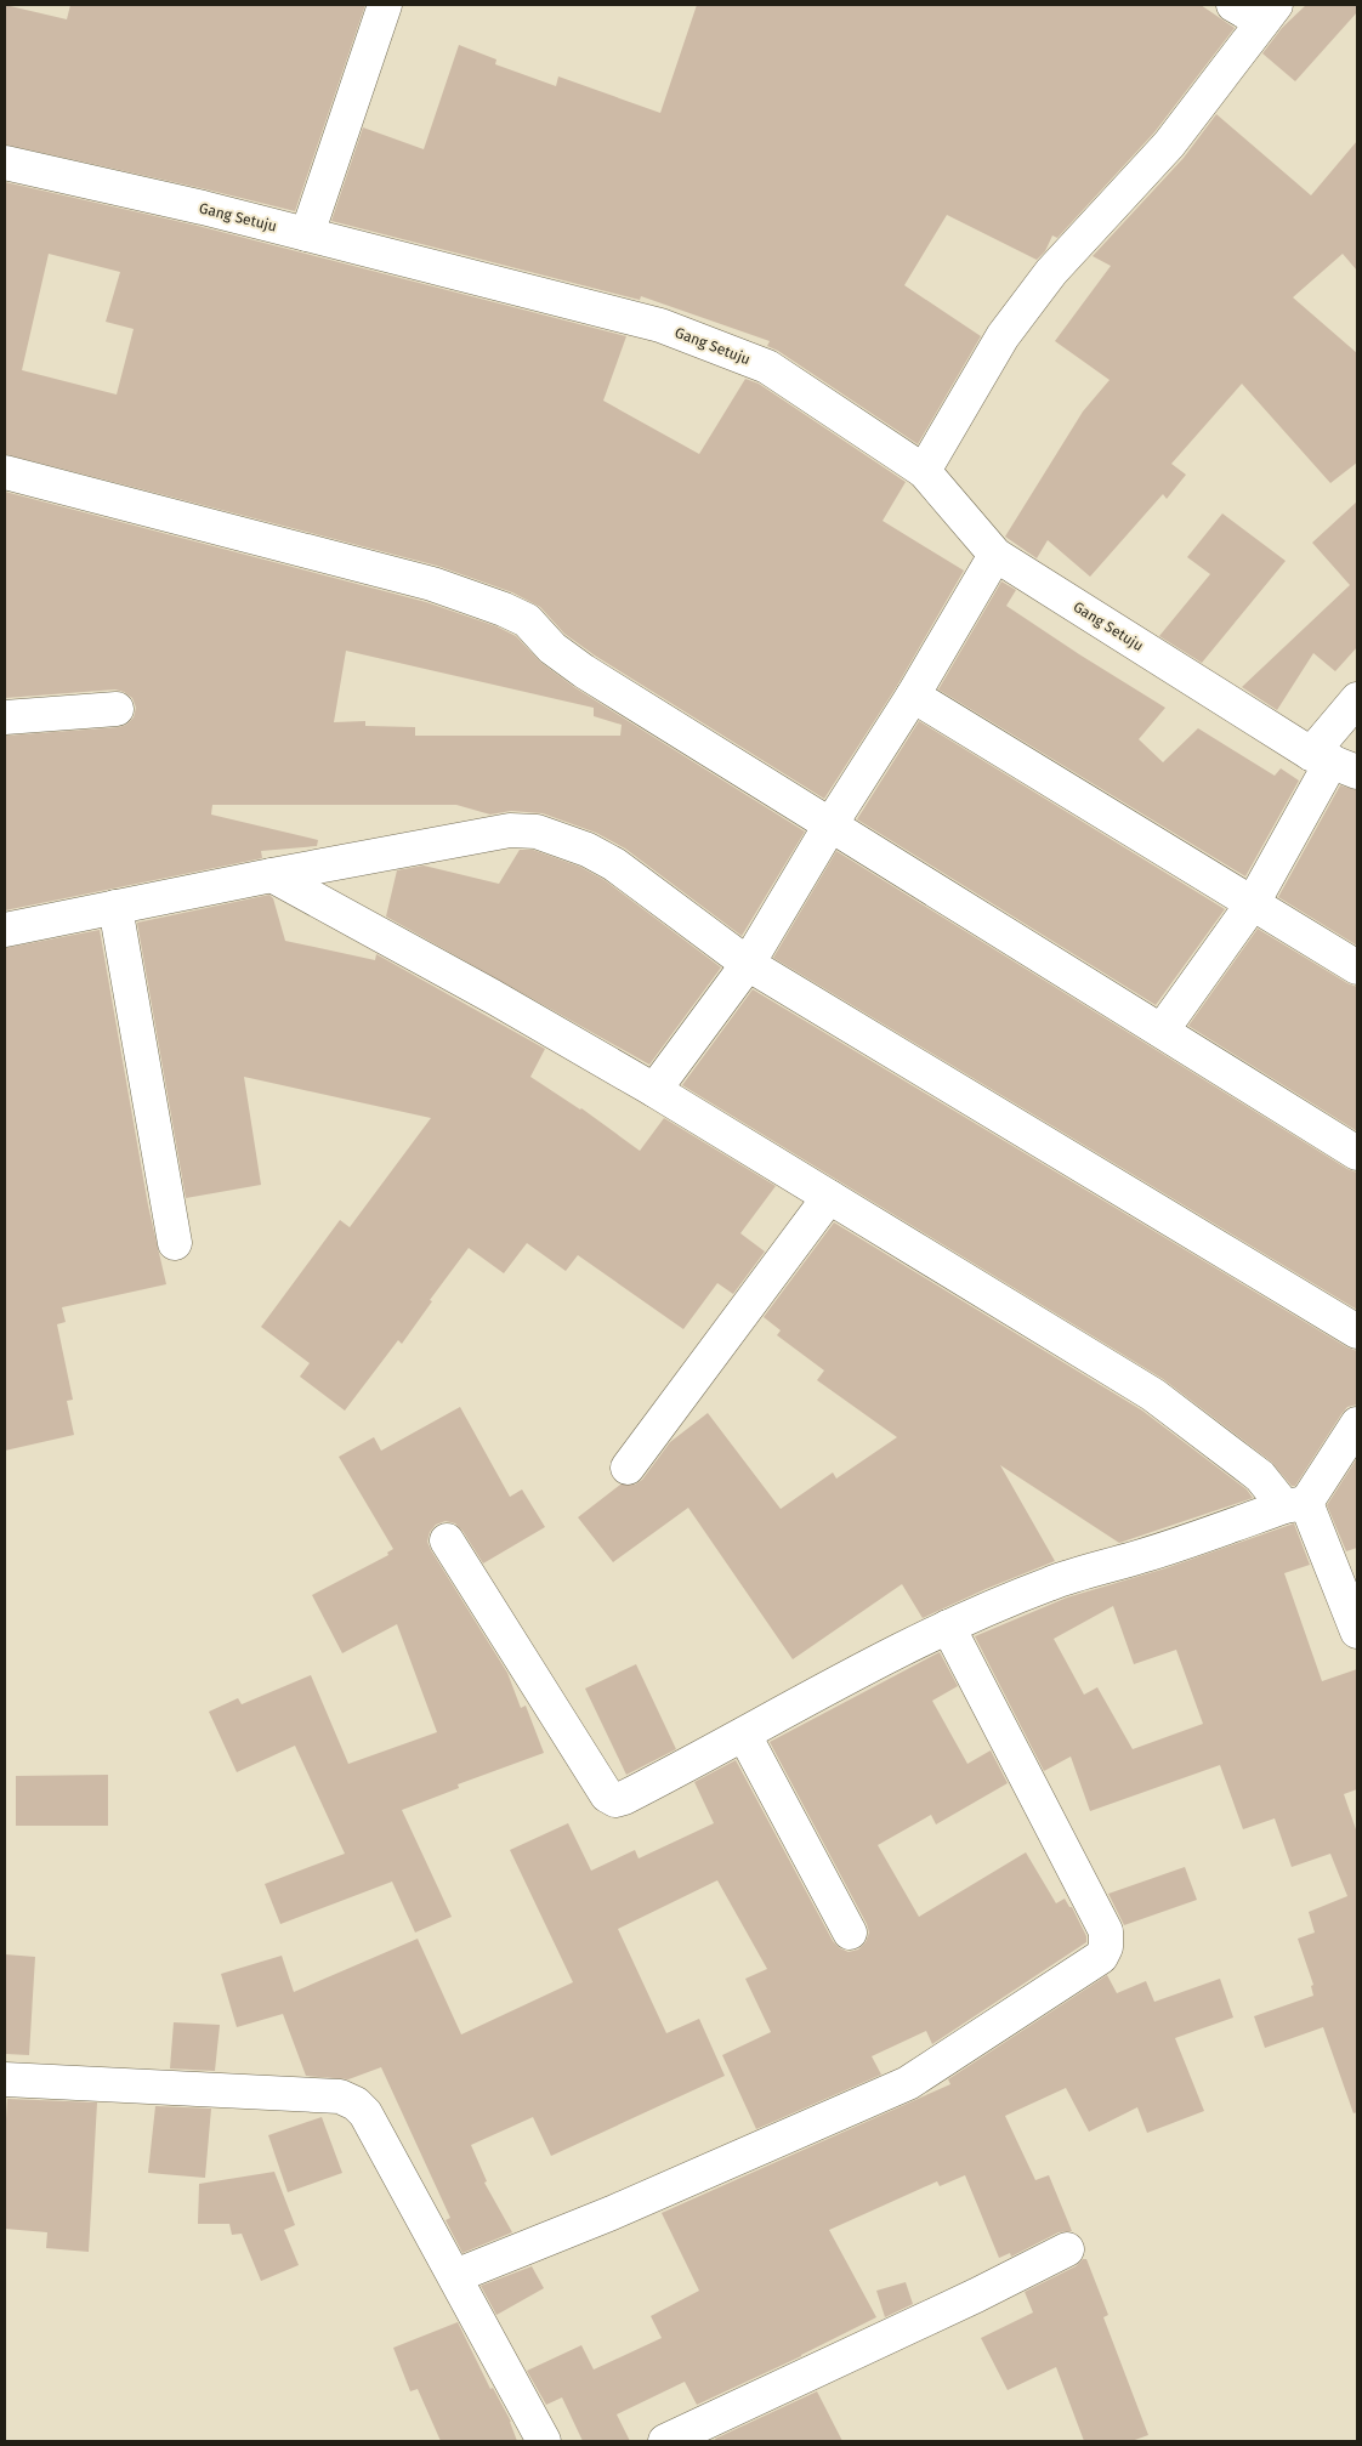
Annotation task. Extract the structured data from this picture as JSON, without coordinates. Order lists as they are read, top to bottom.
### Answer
{
  "streets": {
    "street": ["Gang Setuju"]
  }
}
